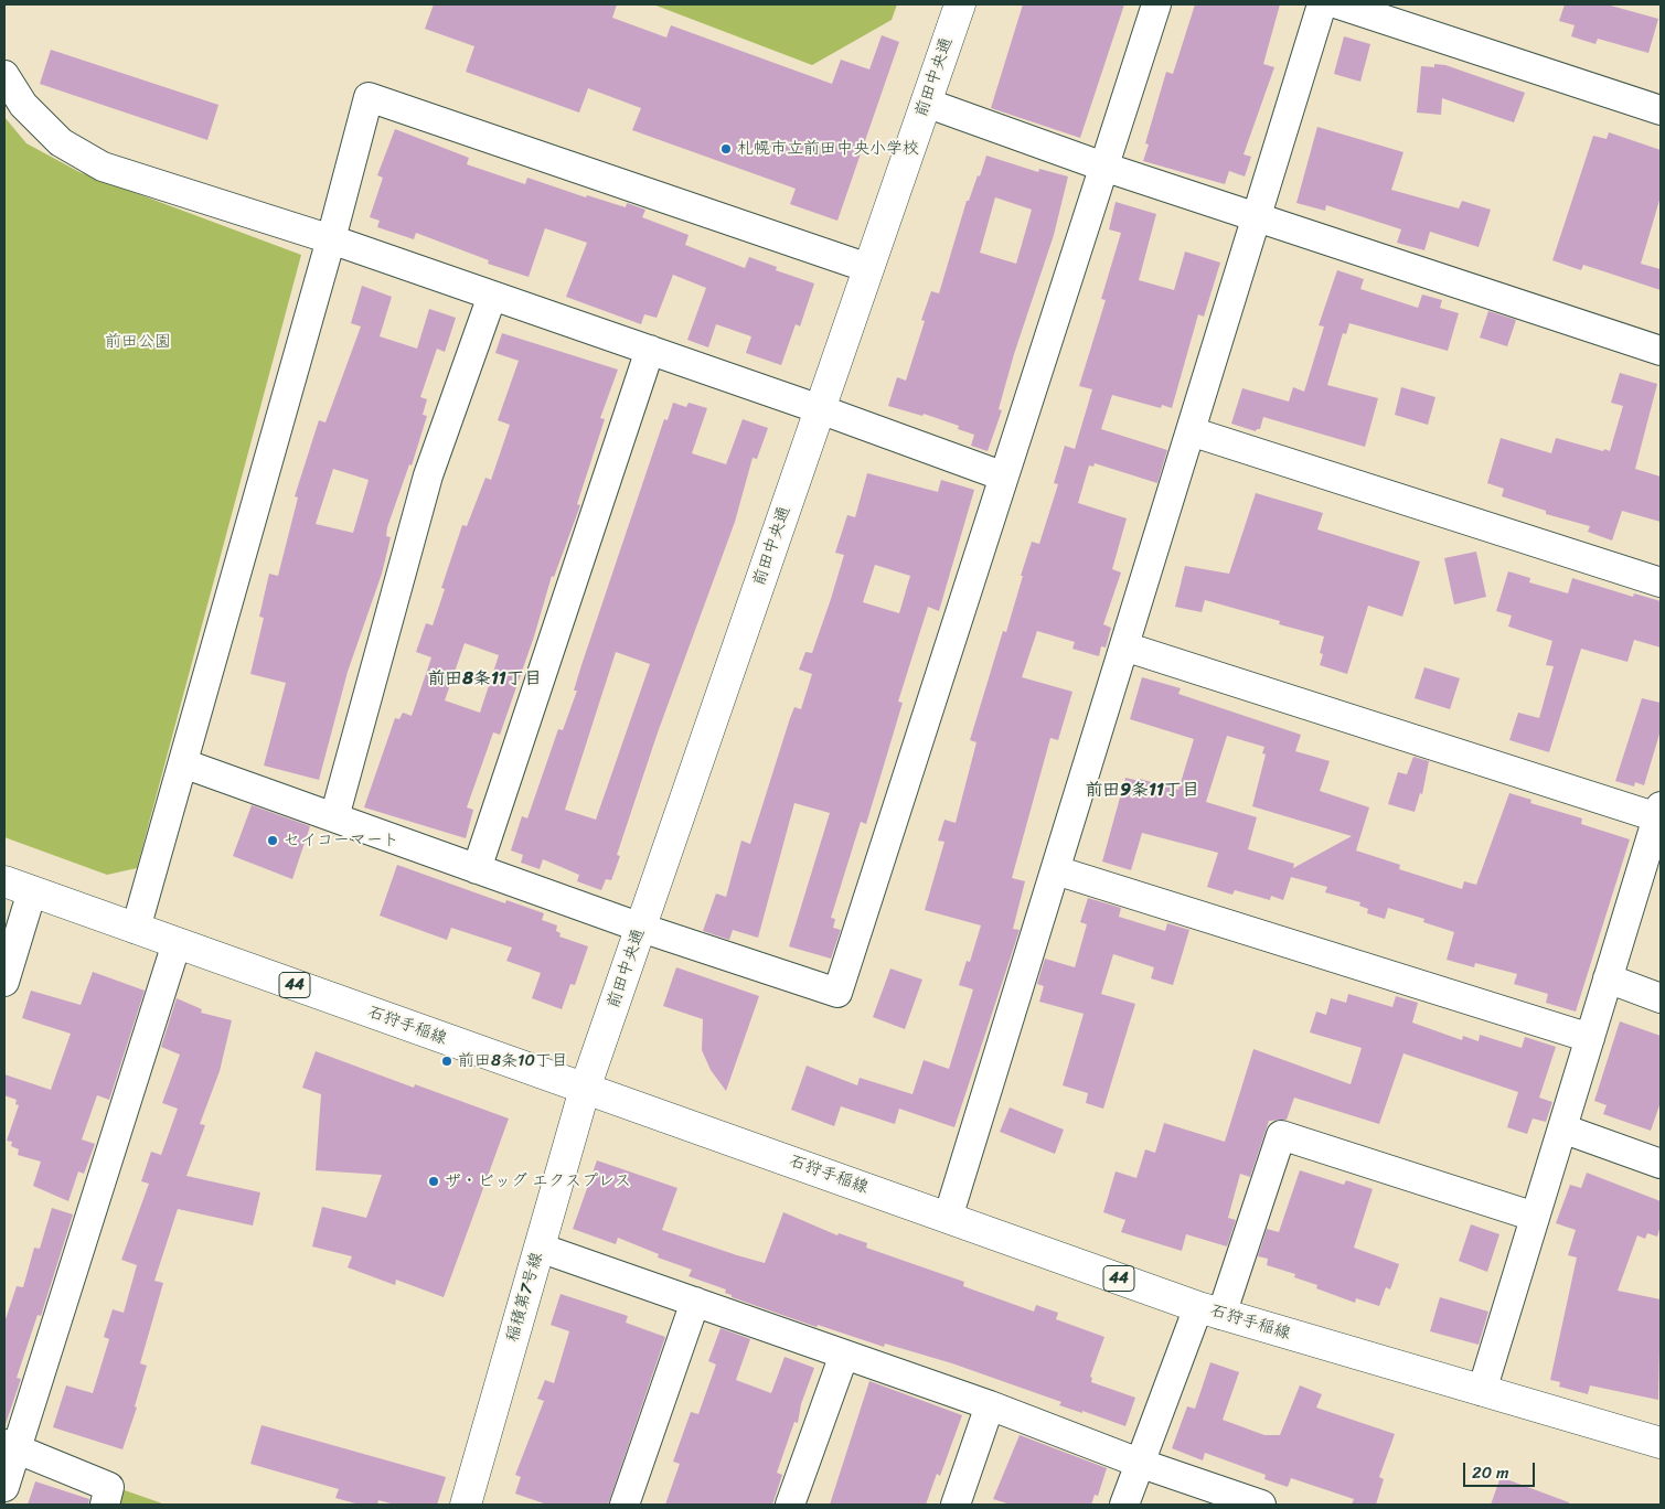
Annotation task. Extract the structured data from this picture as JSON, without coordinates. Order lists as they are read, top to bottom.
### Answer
{
  "streets": {
    "main road": [
      "前田中央通",
      "44",
      "石狩手稲線",
      "稲積第7号線"
    ]
  },
  "crossings": [
    ["前田中央通", "石狩手稲線"],
    ["前田中央通", "稲積第7号線"],
    ["石狩手稲線", "稲積第7号線"]
  ],
  "districts": ["前田8条11丁目", "前田9条11丁目"],
  "parks": ["前田公園"],
  "places": [
    "札幌市立前田中央小学校",
    "セイコーマート",
    "前田8条10丁目",
    "ザ・ビッグ エクスプレス"
  ],
  "scale_bar": "20 m"
}
